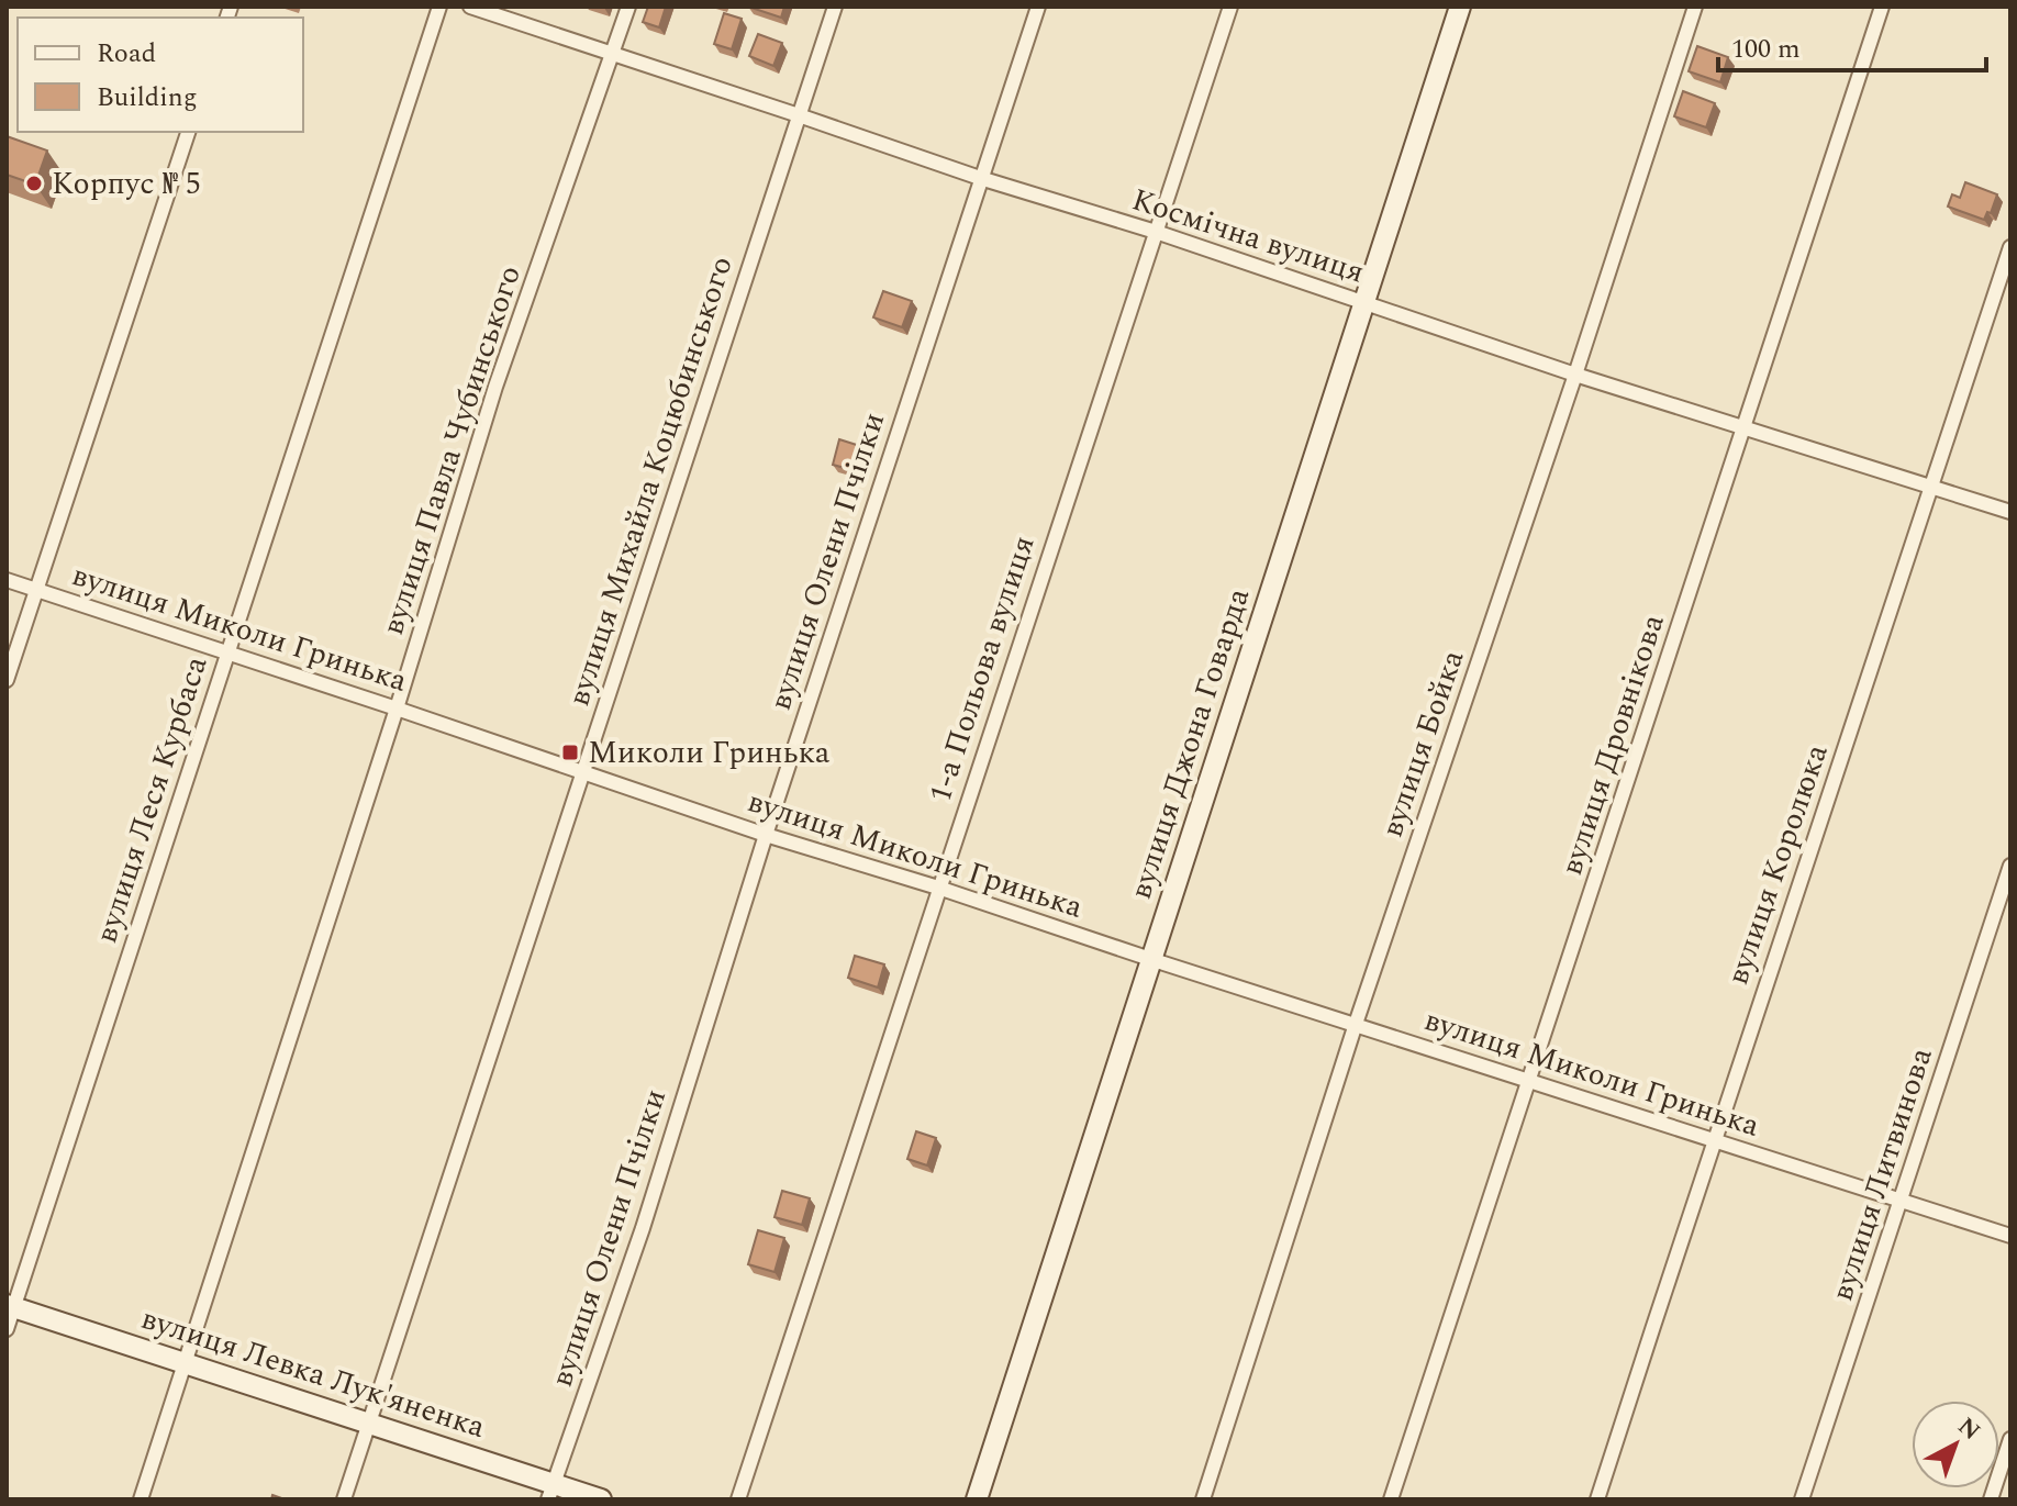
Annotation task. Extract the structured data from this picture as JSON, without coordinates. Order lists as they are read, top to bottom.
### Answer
{
  "streets": {
    "street": [
      "Космічна вулиця",
      "вулиця Павла Чубинського",
      "вулиця Михайла Коцюбинського",
      "вулиця Олени Пчілки",
      "вулиця Миколи Гринька",
      "1-а Польова вулиця",
      "вулиця Джона Говарда",
      "вулиця Бойка",
      "вулиця Дровнікова",
      "вулиця Леся Курбаса",
      "вулиця Королюка",
      "вулиця Литвинова",
      "вулиця Левка Лук'яненка"
    ]
  },
  "crossings": [
    ["Космічна вулиця", "вулиця Павла Чубинського"],
    ["Космічна вулиця", "вулиця Михайла Коцюбинського"],
    ["Космічна вулиця", "вулиця Олени Пчілки"],
    ["Космічна вулиця", "1-а Польова вулиця"],
    ["Космічна вулиця", "вулиця Джона Говарда"],
    ["Космічна вулиця", "вулиця Бойка"],
    ["Космічна вулиця", "вулиця Дровнікова"],
    ["Космічна вулиця", "вулиця Королюка"],
    ["вулиця Павла Чубинського", "вулиця Миколи Гринька"],
    ["вулиця Павла Чубинського", "вулиця Левка Лук'яненка"],
    ["вулиця Михайла Коцюбинського", "вулиця Миколи Гринька"],
    ["вулиця Михайла Коцюбинського", "вулиця Левка Лук'яненка"],
    ["вулиця Олени Пчілки", "вулиця Миколи Гринька"],
    ["вулиця Олени Пчілки", "вулиця Левка Лук'яненка"],
    ["вулиця Миколи Гринька", "1-а Польова вулиця"],
    ["вулиця Миколи Гринька", "вулиця Джона Говарда"],
    ["вулиця Миколи Гринька", "вулиця Бойка"],
    ["вулиця Миколи Гринька", "вулиця Дровнікова"],
    ["вулиця Миколи Гринька", "вулиця Леся Курбаса"],
    ["вулиця Миколи Гринька", "вулиця Королюка"],
    ["вулиця Миколи Гринька", "вулиця Литвинова"],
    ["вулиця Леся Курбаса", "вулиця Левка Лук'яненка"]
  ],
  "places": {
    "other": ["Корпус № 5"],
    "transit": ["Миколи Гринька"]
  },
  "legend": ["Road", "Building"],
  "scale_bar": "100 m",
  "north": "top right"
}
